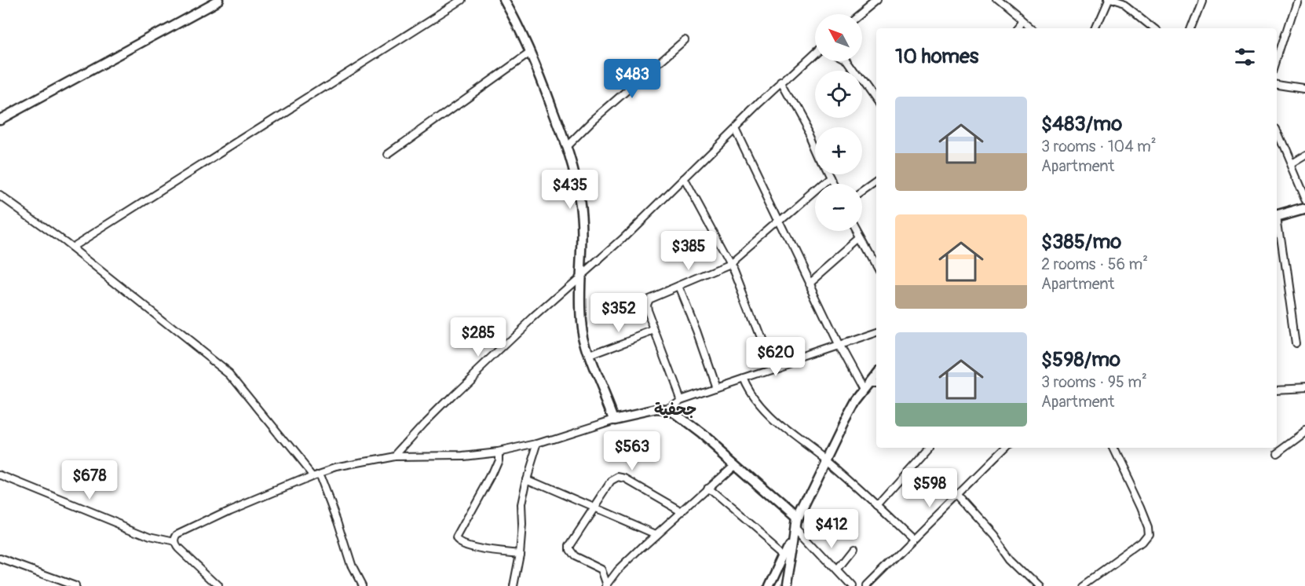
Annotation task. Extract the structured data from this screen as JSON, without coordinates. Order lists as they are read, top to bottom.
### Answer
{
  "districts": ["جحفية"],
  "north": "top left",
  "page": {
    "map_buttons": ["+", "−"],
    "heading": "10 homes",
    "price": [
      "$483",
      "$435",
      "$385",
      "$352",
      "$285",
      "$620",
      "$563",
      "$678",
      "$598",
      "$412"
    ],
    "list": [
      {
        "name": "$483/mo",
        "note": "3 rooms · 104 m² · Apartment"
      },
      {
        "name": "$385/mo",
        "note": "2 rooms · 56 m² · Apartment"
      },
      {
        "name": "$598/mo",
        "note": "3 rooms · 95 m² · Apartment"
      }
    ]
  }
}
